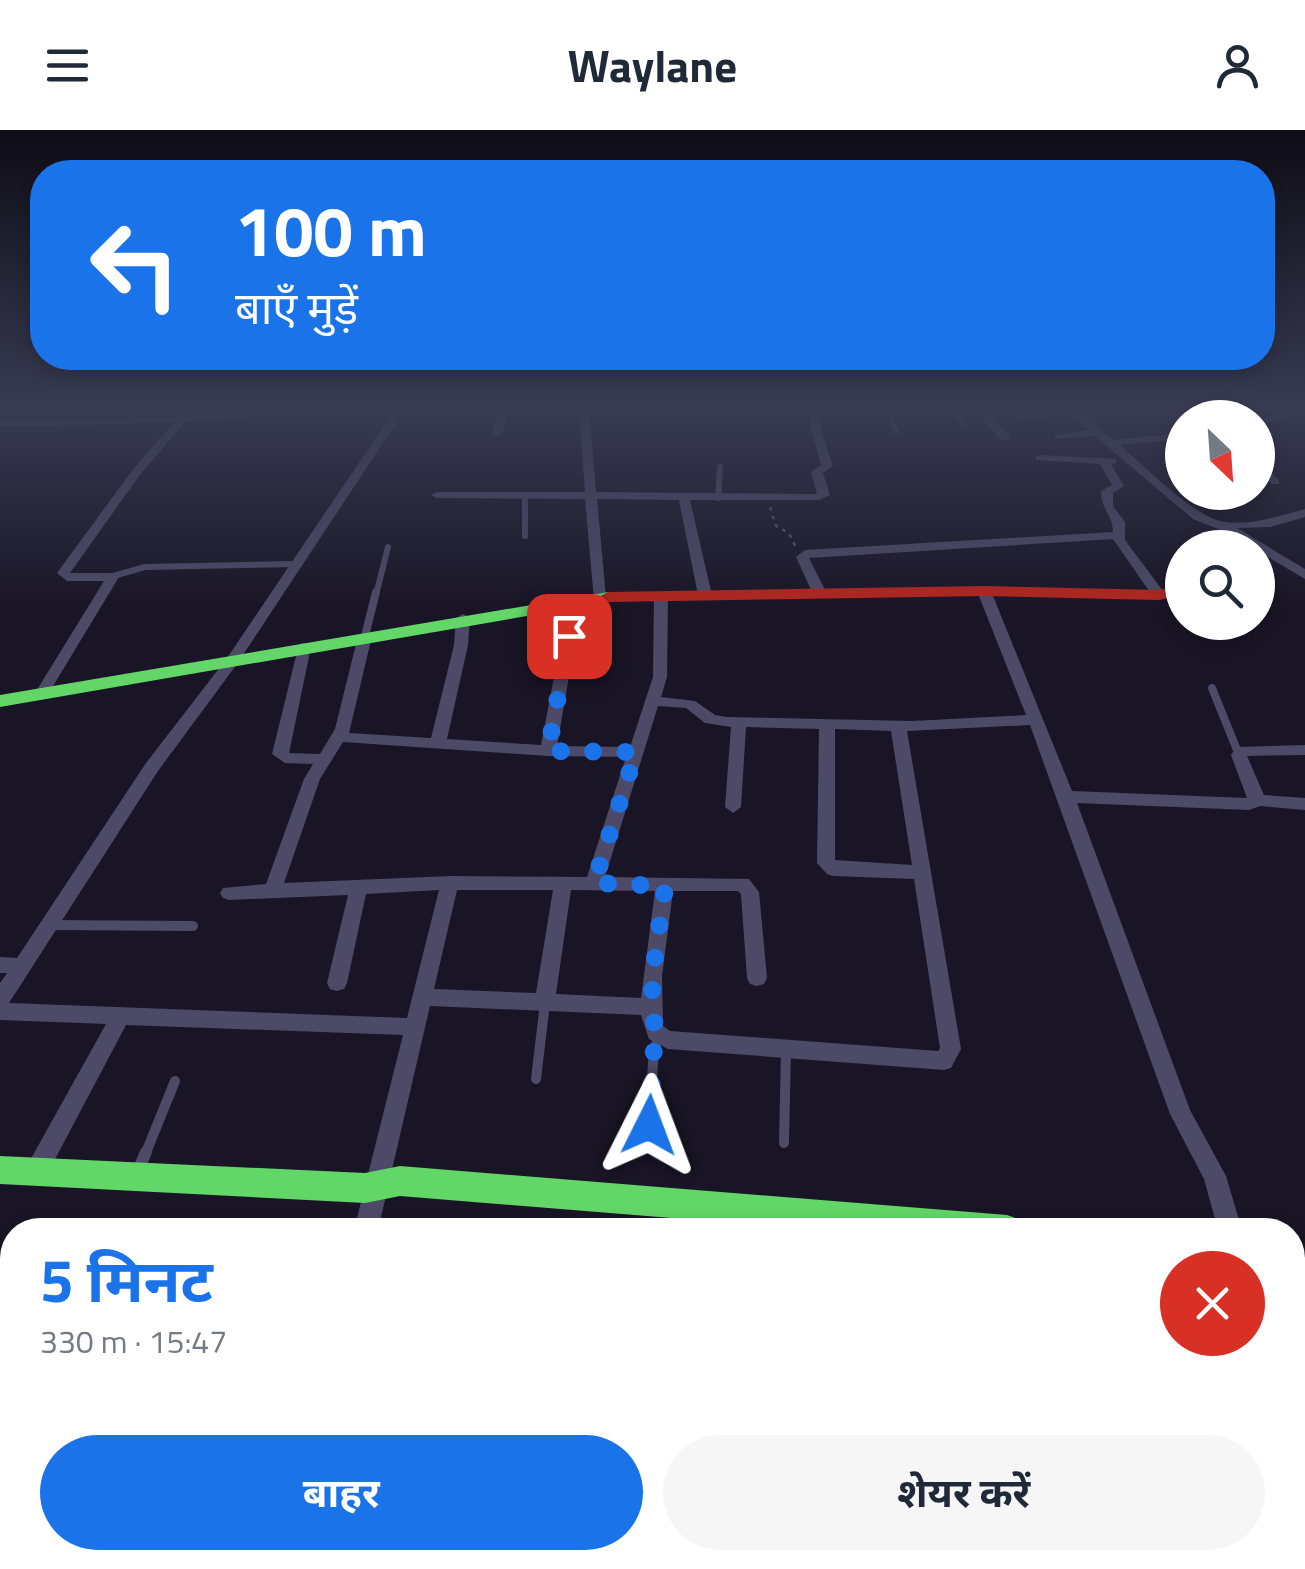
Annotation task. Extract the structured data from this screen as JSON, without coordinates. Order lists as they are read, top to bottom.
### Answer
{
  "north": "bottom right",
  "page": {
    "header": "Waylane",
    "turn": ["100 m", "बाएँ मुड़ें"],
    "heading": ["5 मिनट", "330 m · 15:47"],
    "buttons": ["बाहर", "शेयर करें"]
  }
}
